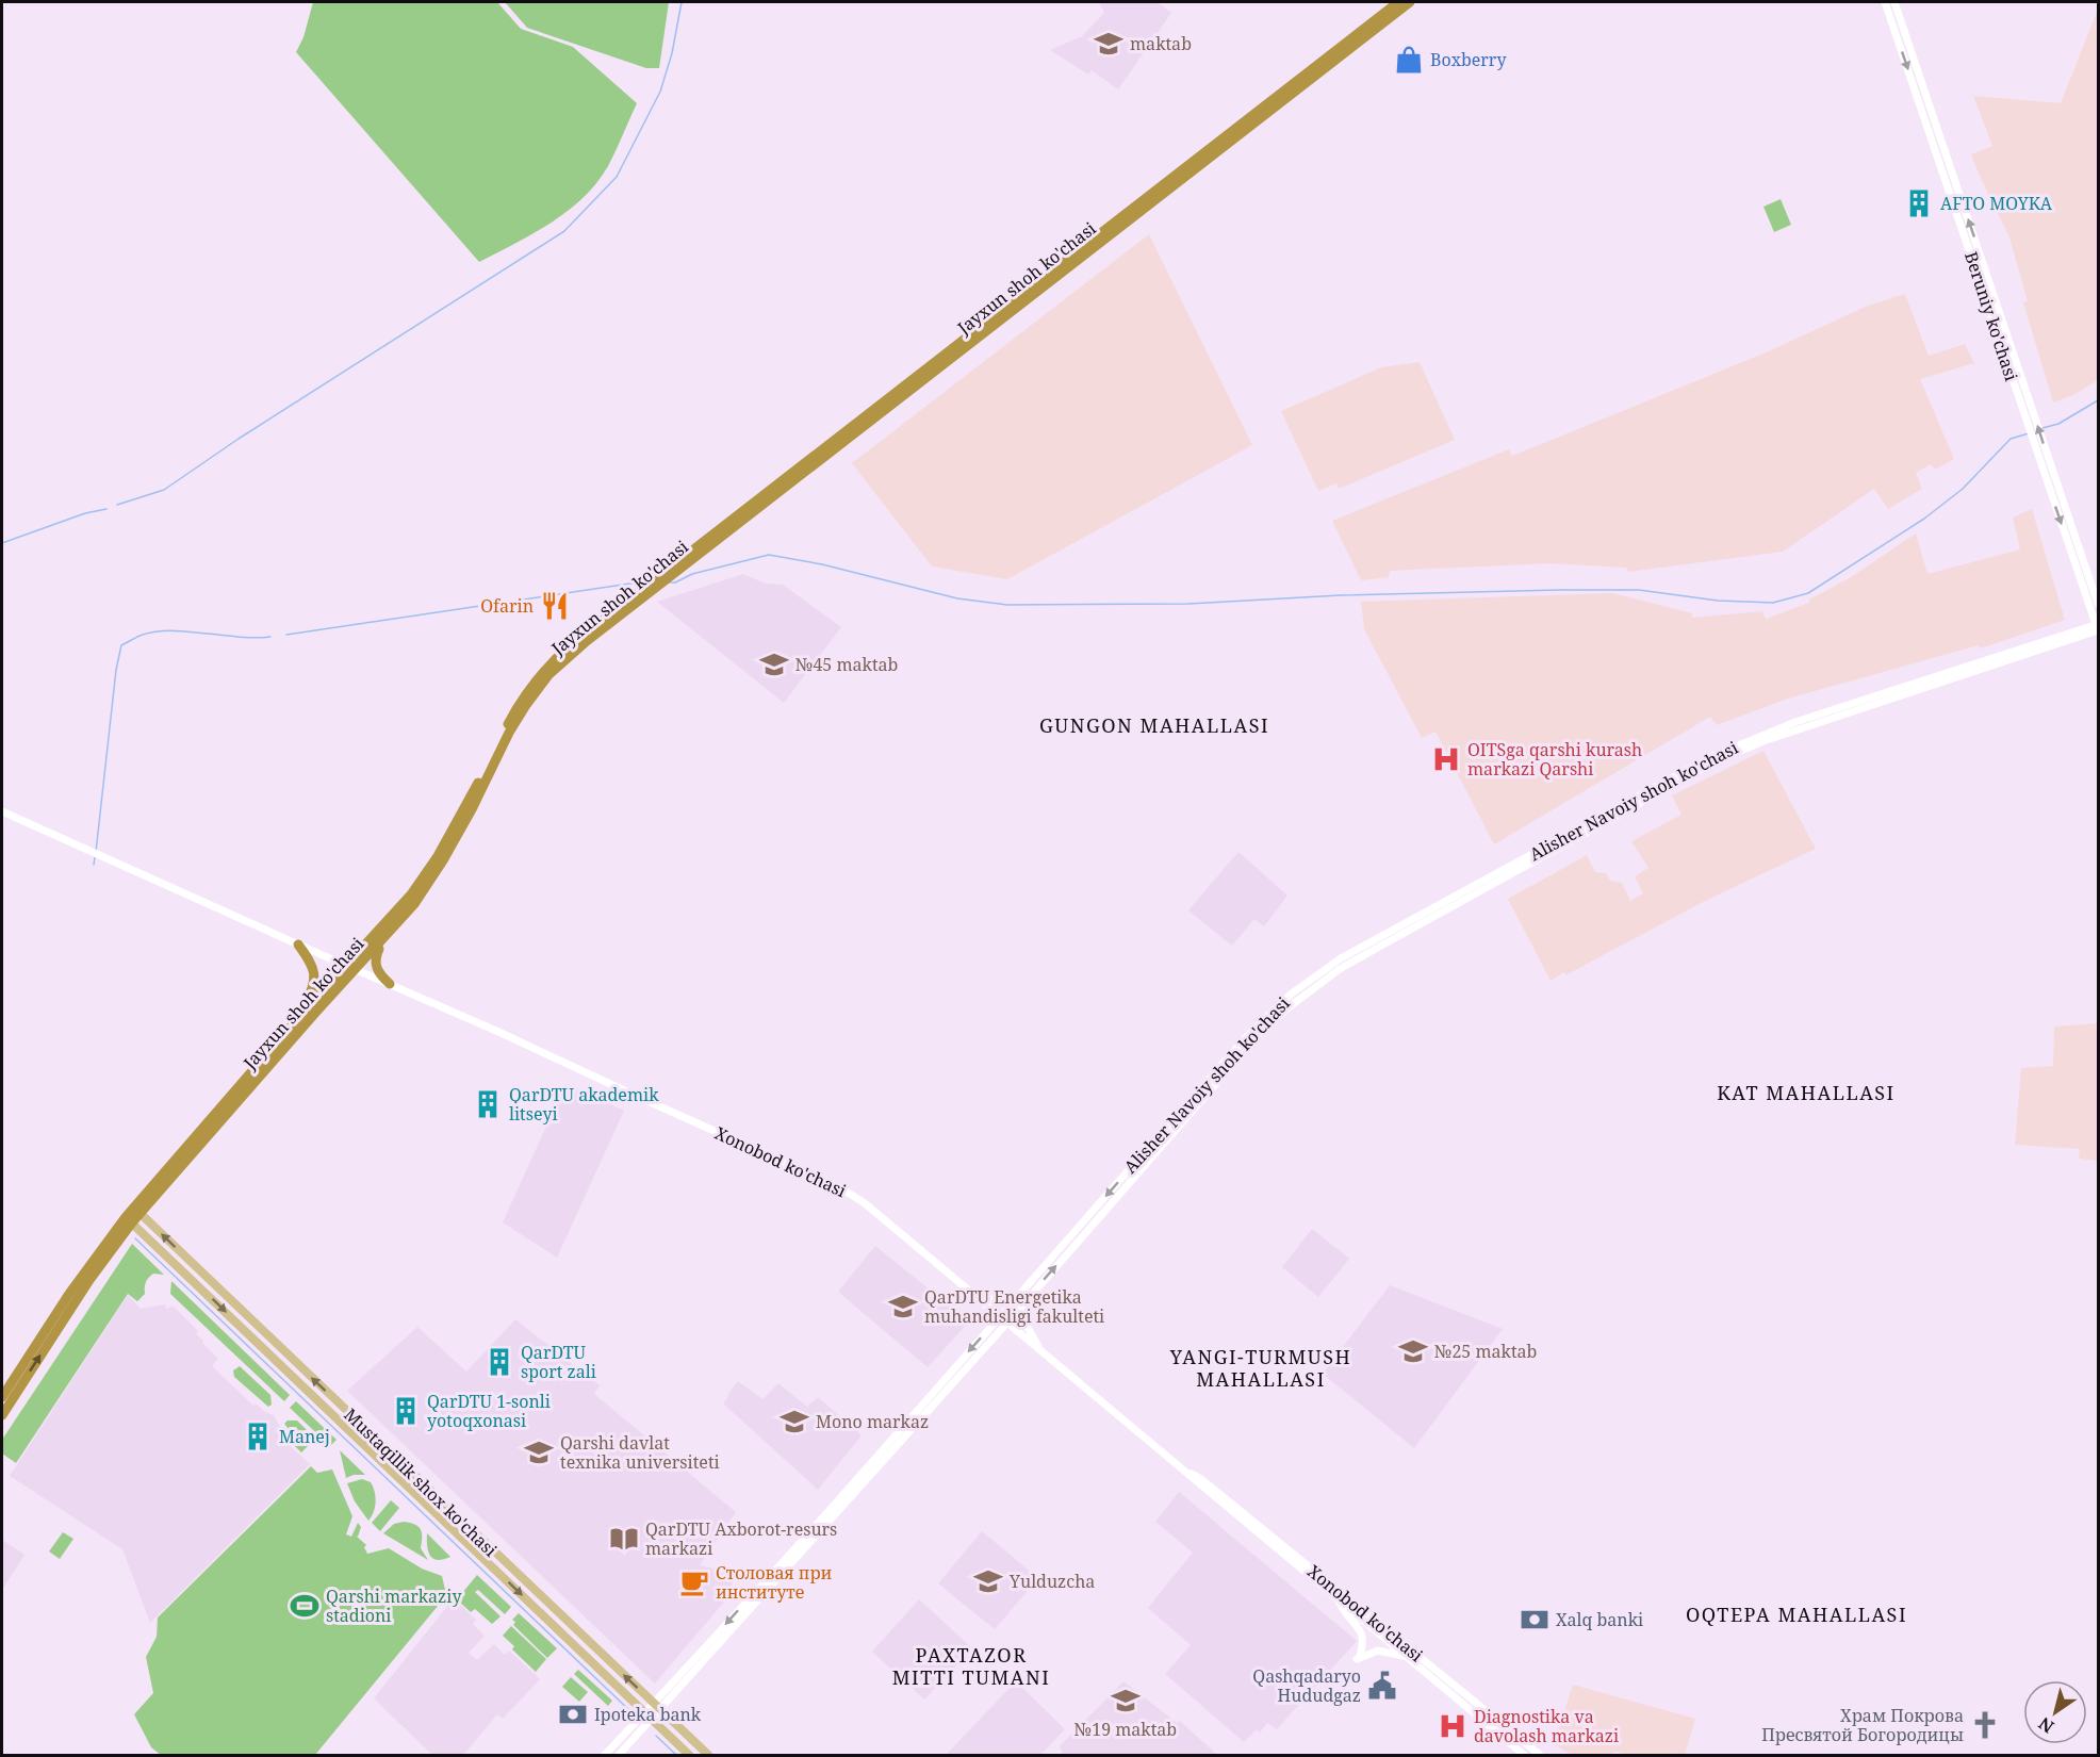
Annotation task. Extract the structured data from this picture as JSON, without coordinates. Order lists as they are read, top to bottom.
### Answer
{
  "streets": {
    "highway": ["Jayxun shoh ko'chasi"],
    "main road": [
      "Beruniy ko'chasi",
      "Alisher Navoiy shoh ko'chasi",
      "Xonobod ko'chasi",
      "Mustaqillik shox ko'chasi"
    ]
  },
  "crossings": [
    ["Jayxun shoh ko'chasi", "Xonobod ko'chasi"],
    ["Jayxun shoh ko'chasi", "Mustaqillik shox ko'chasi"],
    ["Beruniy ko'chasi", "Alisher Navoiy shoh ko'chasi"],
    ["Alisher Navoiy shoh ko'chasi", "Xonobod ko'chasi"],
    ["Alisher Navoiy shoh ko'chasi", "Mustaqillik shox ko'chasi"]
  ],
  "districts": [
    "GUNGON MAHALLASI",
    "KAT MAHALLASI",
    "YANGI-TURMUSH MAHALLASI",
    "OQTEPA MAHALLASI",
    "PAXTAZOR MITTI TUMANI"
  ],
  "places": {
    "school or university": [
      "maktab",
      "№45 maktab",
      "QarDTU Energetika muhandisligi fakulteti",
      "№25 maktab",
      "Mono markaz",
      "Qarshi davlat texnika universiteti",
      "Yulduzcha",
      "№19 maktab"
    ],
    "shop": ["Boxberry"],
    "building": [
      "AFTO MOYKA",
      "QarDTU akademik litseyi",
      "QarDTU sport zali",
      "QarDTU 1-sonli yotoqxonasi",
      "Manej"
    ],
    "restaurant": ["Ofarin"],
    "hospital": ["OITSga qarshi kurash markazi Qarshi", "Diagnostika va davolash markazi"],
    "library": ["QarDTU Axborot-resurs markazi"],
    "cafe": ["Столовая при институте"],
    "sports": ["Qarshi markaziy stadioni"],
    "bank": ["Xalq banki", "Ipoteka bank"],
    "public building": ["Qashqadaryo Hududgaz"],
    "church": ["Храм Покрова Пресвятой Богородицы"]
  },
  "north": "bottom left"
}
